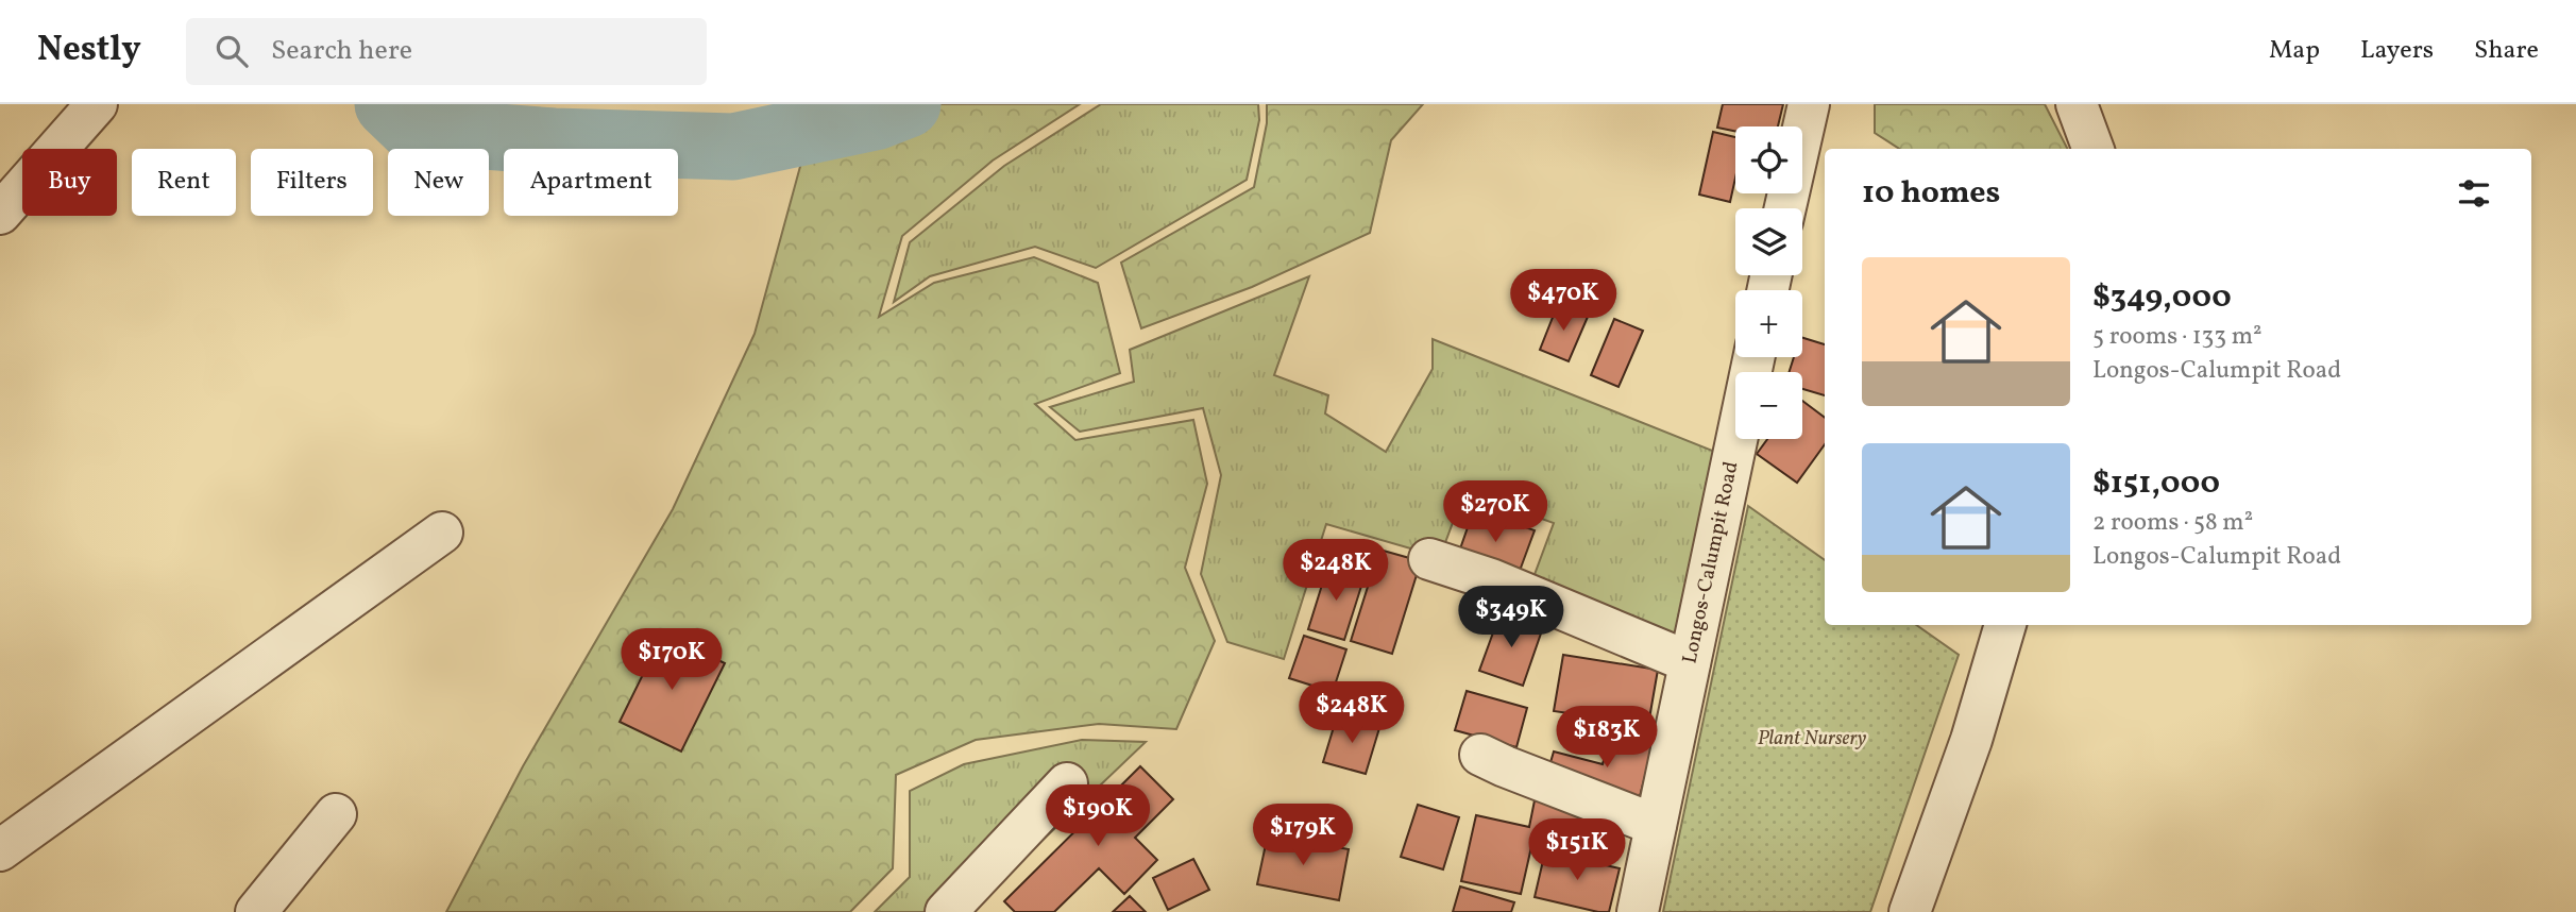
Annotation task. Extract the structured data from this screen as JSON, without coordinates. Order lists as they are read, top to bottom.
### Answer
{
  "streets": {
    "street": ["Longos-Calumpit Road"]
  },
  "parks": ["Plant Nursery"],
  "page": {
    "header": "Nestly",
    "search": "Search here",
    "nav": ["Map", "Layers", "Share"],
    "map_buttons": ["+", "−"],
    "chip": [
      "Buy",
      "Rent",
      "Filters",
      "New",
      "Apartment"
    ],
    "heading": "10 homes",
    "list": [
      {
        "name": "$349,000",
        "note": "5 rooms · 133 m² · Longos-Calumpit Road"
      },
      {
        "name": "$151,000",
        "note": "2 rooms · 58 m² · Longos-Calumpit Road"
      }
    ],
    "price": [
      "$470K",
      "$270K",
      "$248K",
      "$349K",
      "$170K",
      "$248K",
      "$183K",
      "$190K",
      "$179K",
      "$151K"
    ]
  }
}
